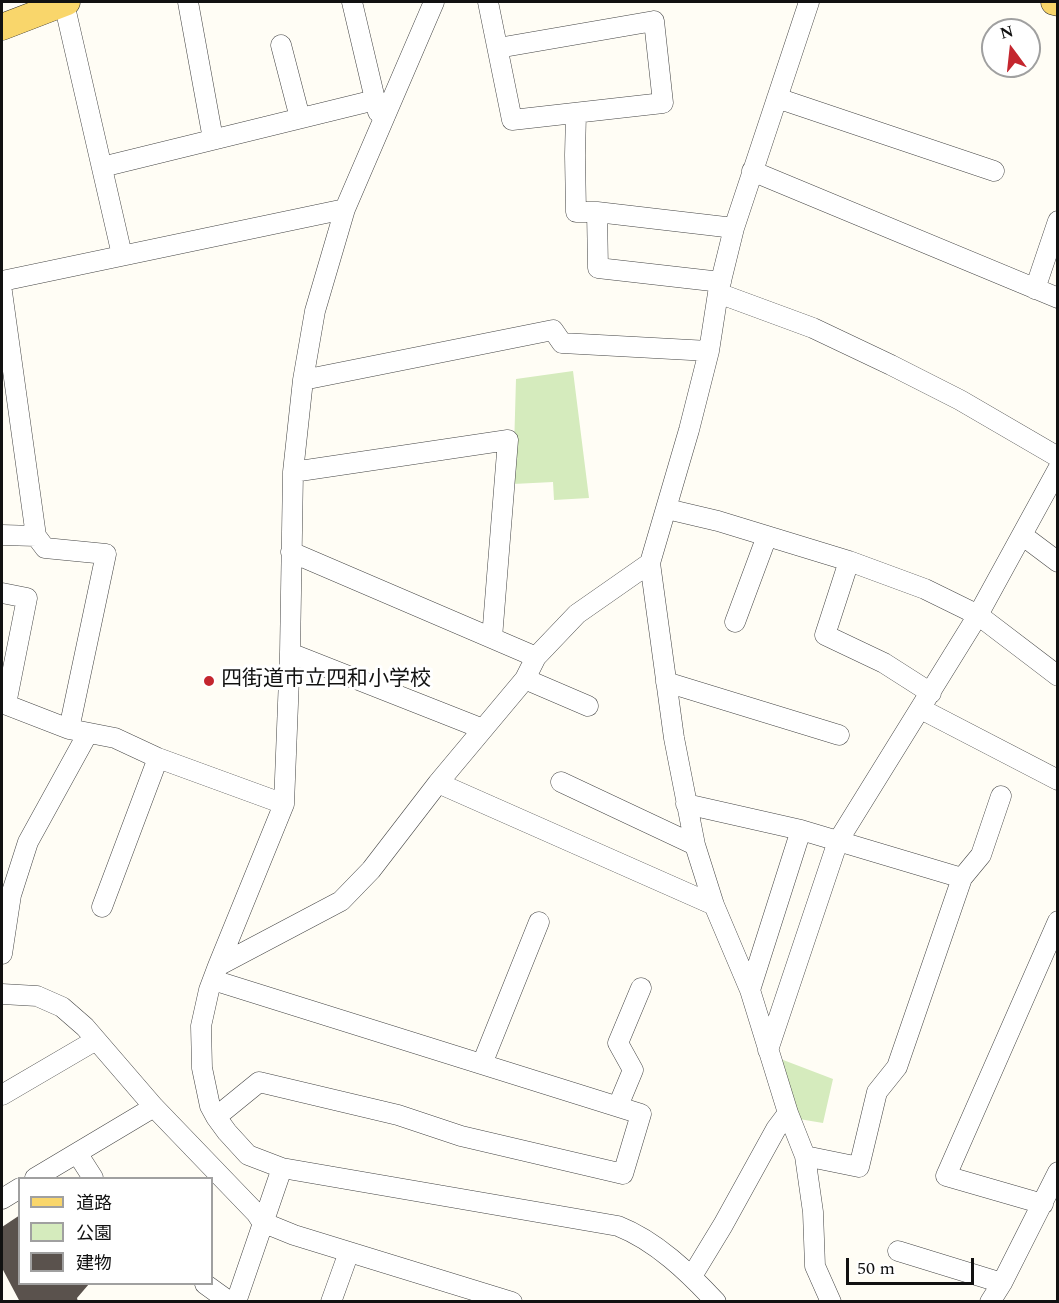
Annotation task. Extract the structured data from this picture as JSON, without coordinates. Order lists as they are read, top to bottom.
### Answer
{
  "places": ["四街道市立四和小学校"],
  "legend": ["道路", "公園", "建物"],
  "scale_bar": "50 m",
  "north": "top"
}
